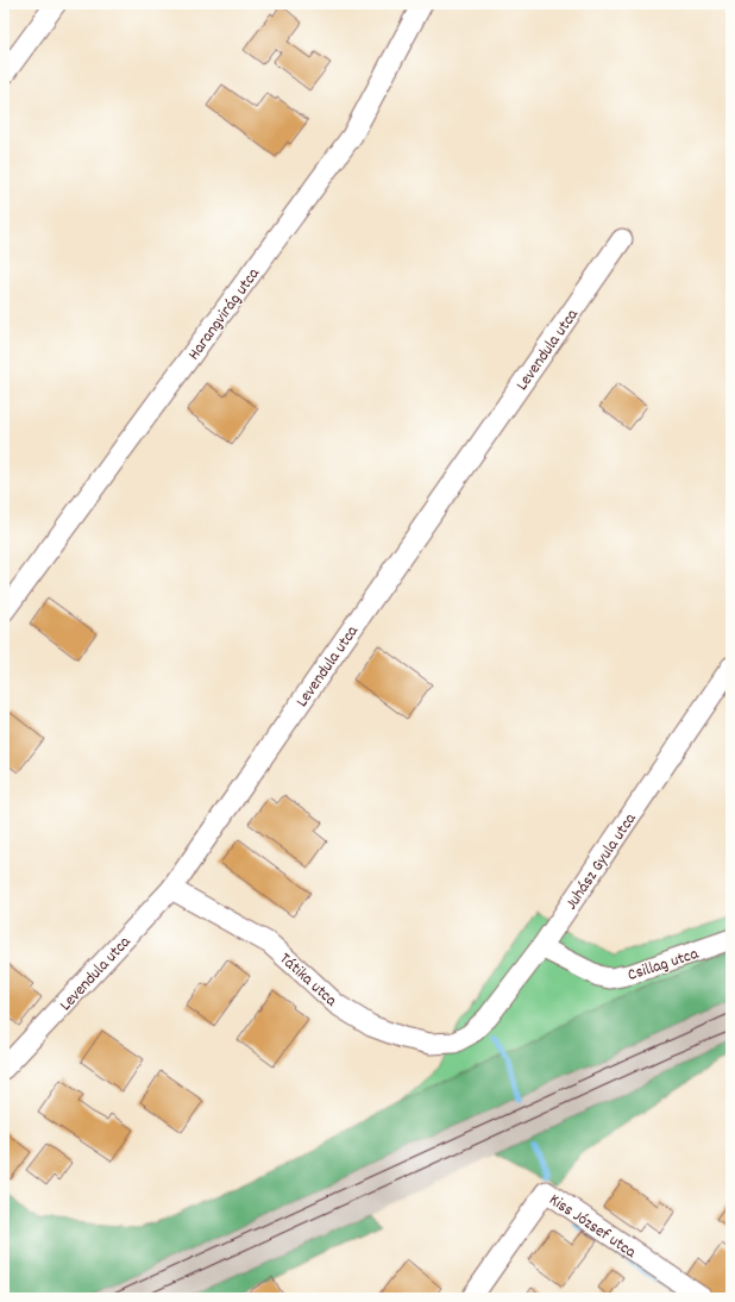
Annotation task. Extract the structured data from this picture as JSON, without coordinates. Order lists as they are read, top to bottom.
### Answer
{
  "streets": {
    "street": [
      "Harangvirág utca",
      "Levendula utca",
      "Juhász Gyula utca",
      "Csillag utca",
      "Tátika utca",
      "Kiss József utca"
    ]
  },
  "crossings": [
    ["Levendula utca", "Tátika utca"],
    ["Juhász Gyula utca", "Csillag utca"],
    ["Juhász Gyula utca", "Tátika utca"]
  ]
}
